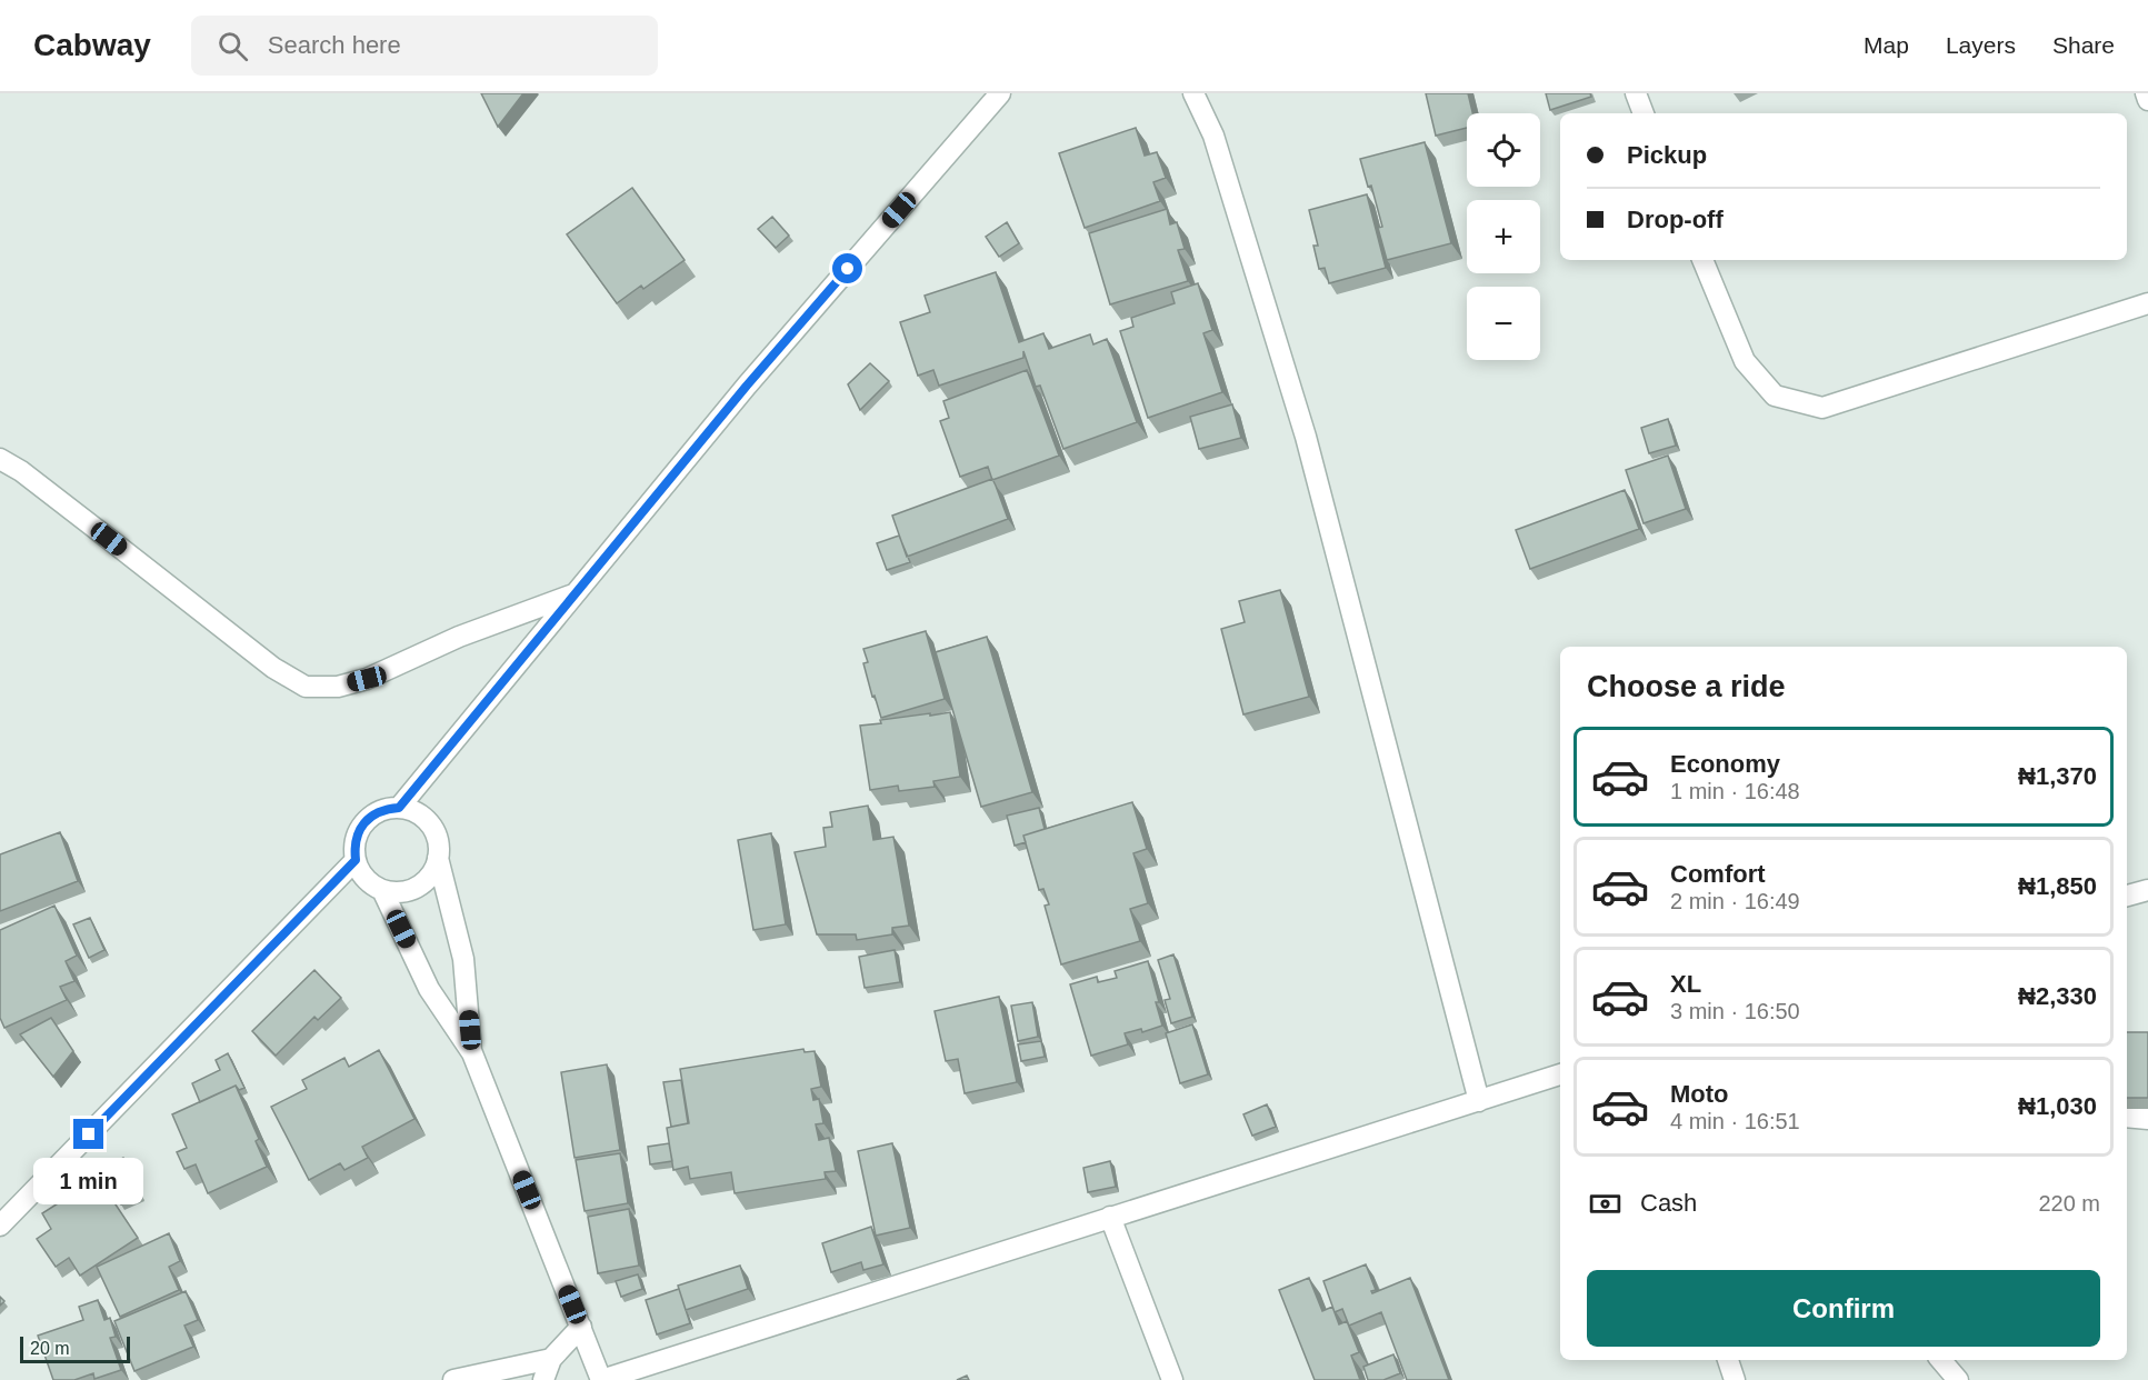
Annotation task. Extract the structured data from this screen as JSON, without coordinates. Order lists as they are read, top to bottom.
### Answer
{
  "scale_bar": "20 m",
  "page": {
    "header": "Cabway",
    "search": "Search here",
    "nav": ["Map", "Layers", "Share"],
    "map_buttons": ["+", "−"],
    "banner": ["Pickup", "Drop-off"],
    "heading": "Choose a ride",
    "list": [
      {
        "name": "Economy",
        "note": "1 min · 16:48",
        "value": "₦1,370"
      },
      {
        "name": "Comfort",
        "note": "2 min · 16:49",
        "value": "₦1,850"
      },
      {
        "name": "XL",
        "note": "3 min · 16:50",
        "value": "₦2,330"
      },
      {
        "name": "Moto",
        "note": "4 min · 16:51",
        "value": "₦1,030"
      }
    ],
    "bubble": "1 min",
    "pay": ["Cash", "220 m"],
    "buttons": "Confirm",
    "scale": "20 m"
  }
}
